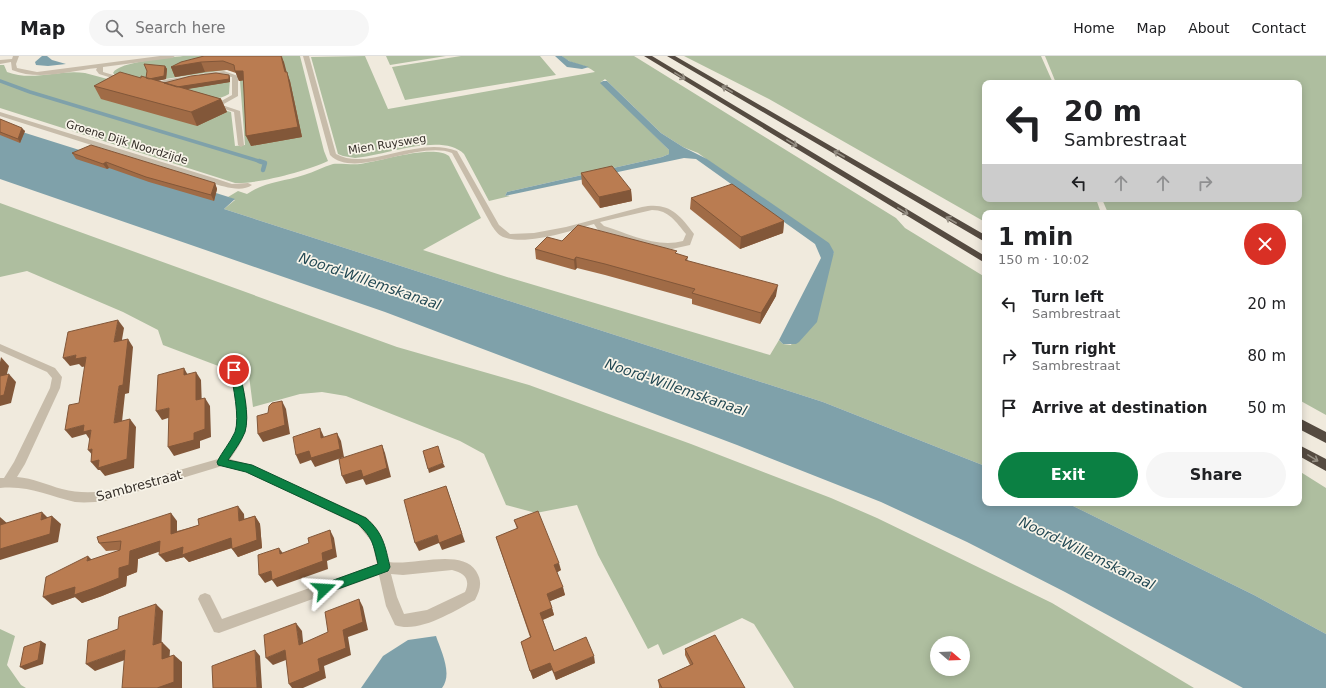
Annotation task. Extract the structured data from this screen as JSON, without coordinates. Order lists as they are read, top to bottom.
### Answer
{
  "streets": {
    "street": ["Groene Dijk Noordzijde", "Mien Ruysweg", "Sambrestraat"]
  },
  "water": ["Noord-Willemskanaal"],
  "north": "right",
  "page": {
    "header": "Map",
    "search": "Search here",
    "nav": [
      "Home",
      "Map",
      "About",
      "Contact"
    ],
    "turn": ["20 m", "Sambrestraat"],
    "heading": ["1 min", "150 m · 10:02"],
    "list": [
      {
        "name": "Turn left",
        "note": "Sambrestraat",
        "value": "20 m"
      },
      {
        "name": "Turn right",
        "note": "Sambrestraat",
        "value": "80 m"
      },
      {
        "name": "Arrive at destination",
        "value": "50 m"
      }
    ],
    "buttons": ["Exit", "Share"]
  }
}
